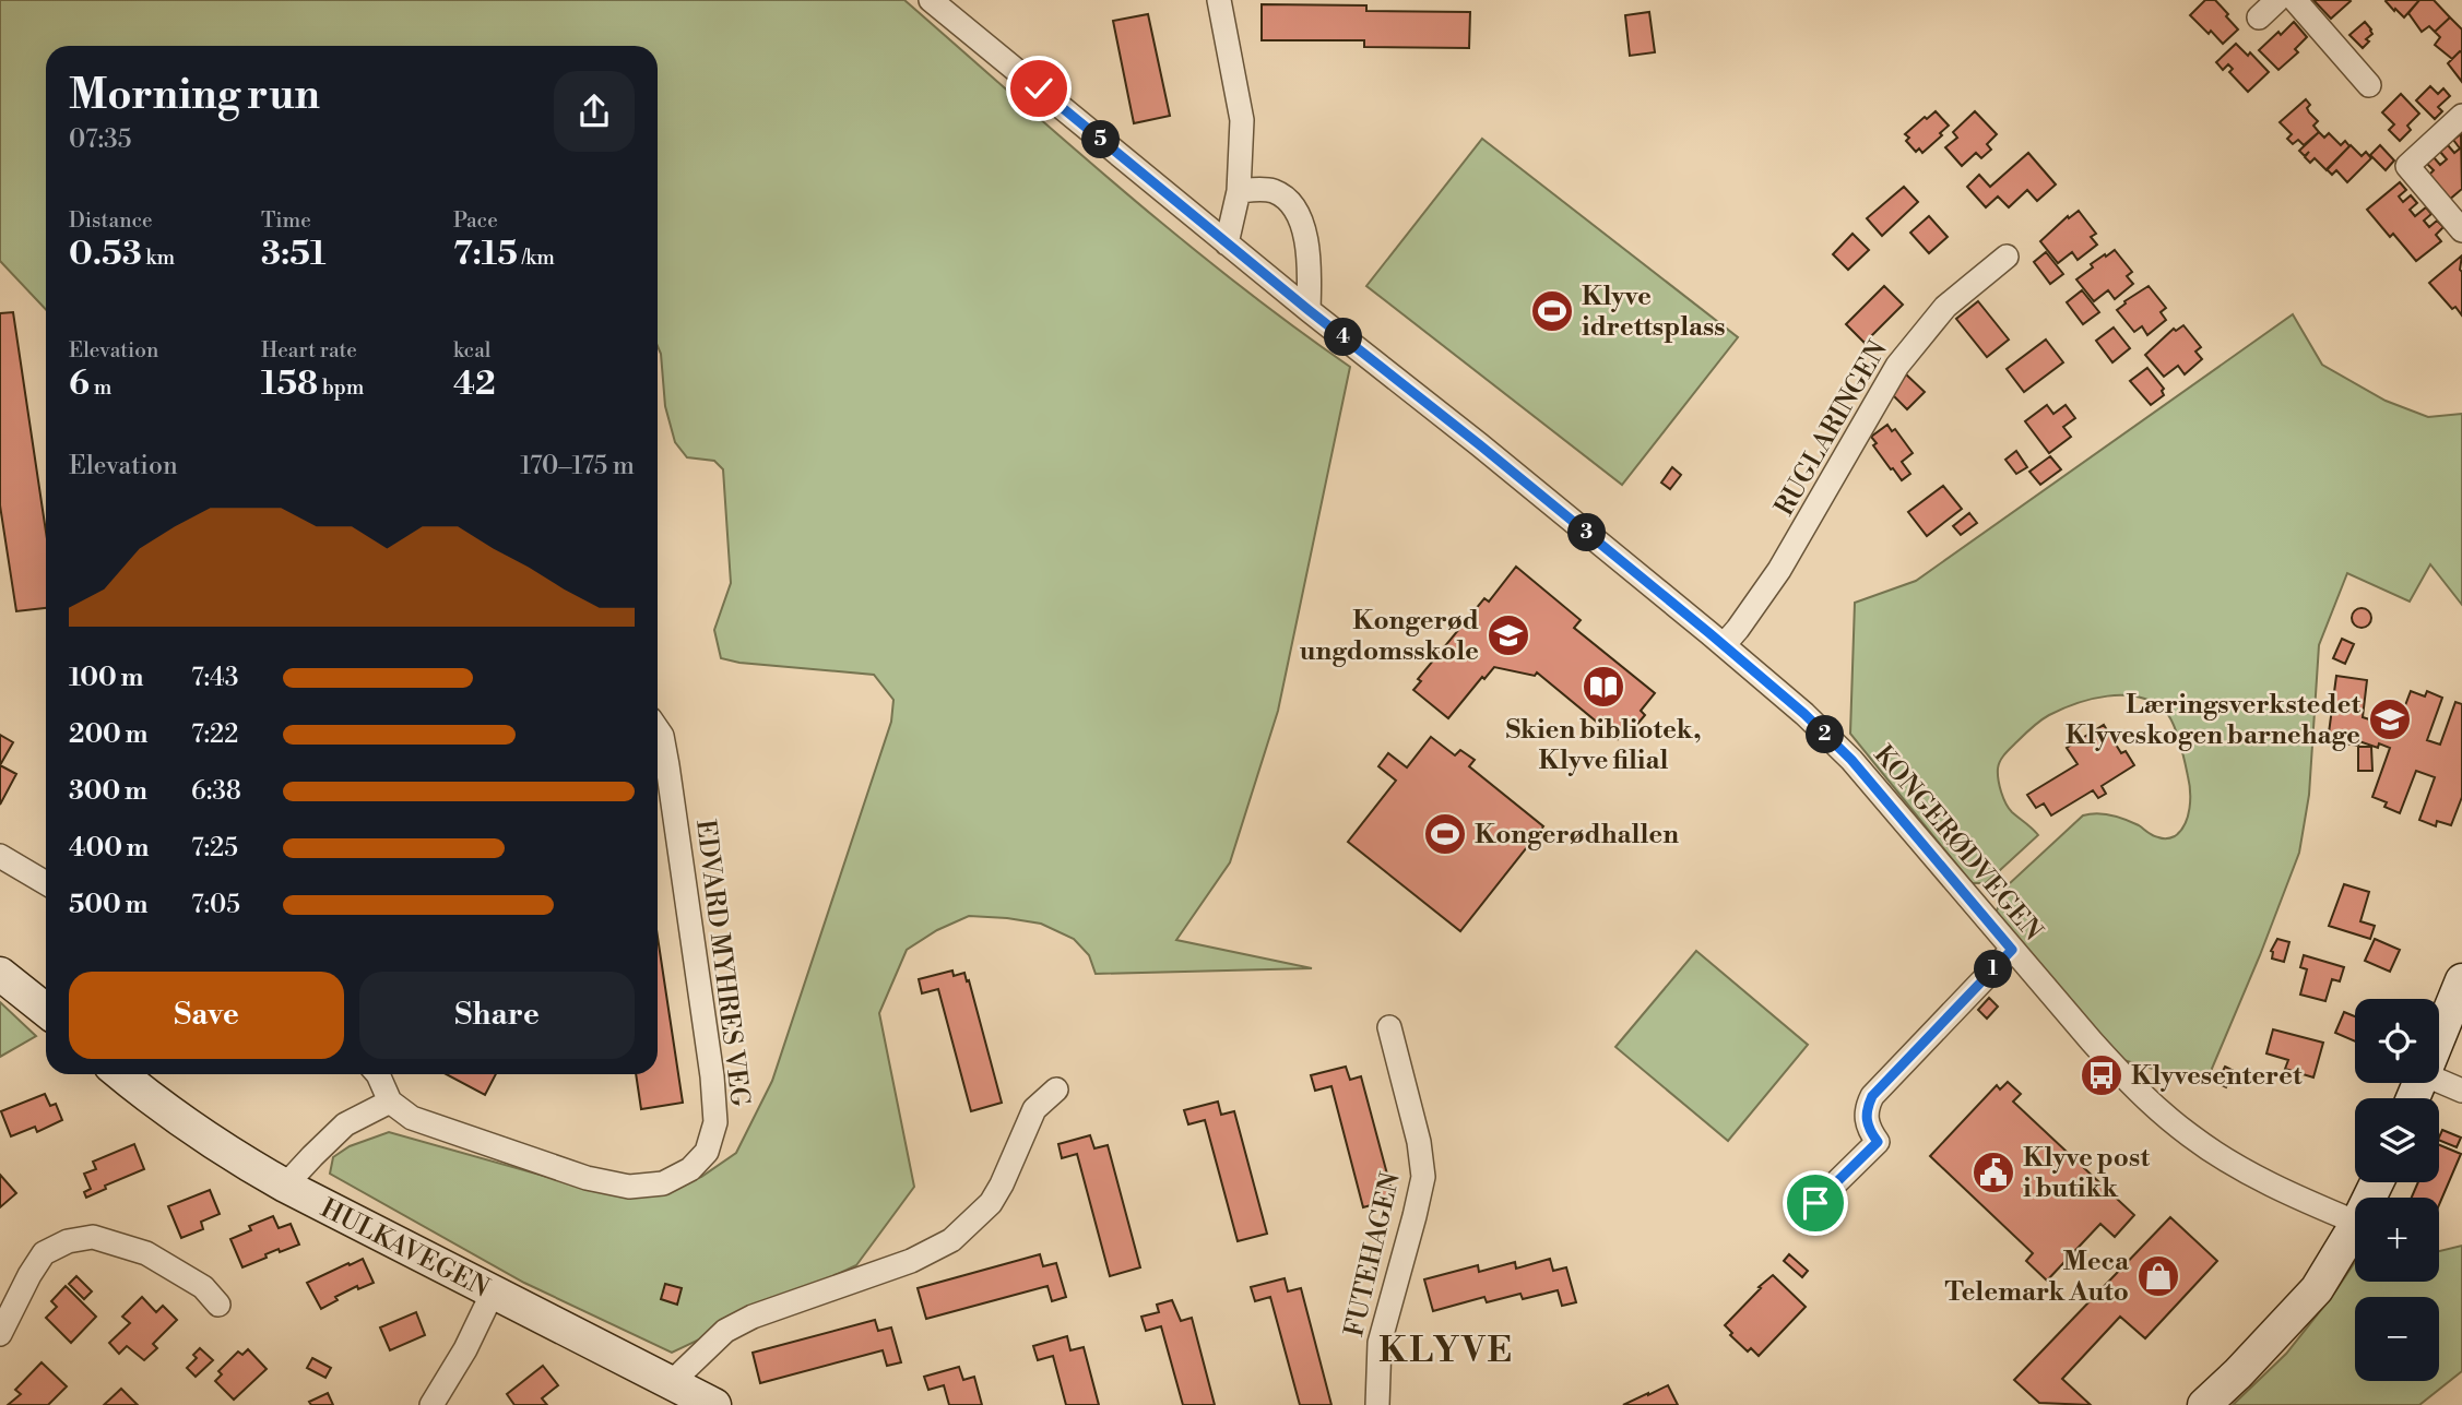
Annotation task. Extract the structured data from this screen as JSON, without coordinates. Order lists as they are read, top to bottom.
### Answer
{
  "streets": {
    "main road": ["HULKAVEGEN"],
    "street": [
      "RUGLARINGEN",
      "KONGERØDVEGEN",
      "EDVARD MYHRES VEG",
      "FUTEHAGEN"
    ]
  },
  "crossings": [
    ["RUGLARINGEN", "KONGERØDVEGEN"]
  ],
  "districts": ["KLYVE"],
  "places": {
    "sports": ["Klyve idrettsplass", "Kongerødhallen"],
    "school or university": ["Kongerød ungdomsskole", "Læringsverkstedet Klyveskogen barnehage"],
    "library": ["Skien bibliotek, Klyve filial"],
    "bus stop": ["Klyvesenteret"],
    "public building": ["Klyve post i butikk"],
    "shop": ["Meca Telemark Auto"]
  },
  "page": {
    "heading": ["Morning run", "07:35"],
    "pins": [
      "5",
      "4",
      "3",
      "2",
      "1"
    ],
    "stats": [
      ["Distance", "0.53 km"],
      ["Time", "3:51"],
      ["Pace", "7:15 /km"],
      ["Elevation", "6 m"],
      ["Heart rate", "158 bpm"],
      ["kcal", "42"]
    ],
    "chart": ["Elevation", "170–175 m"],
    "list": [
      {
        "name": "100 m",
        "note": "7:43"
      },
      {
        "name": "200 m",
        "note": "7:22"
      },
      {
        "name": "300 m",
        "note": "6:38"
      },
      {
        "name": "400 m",
        "note": "7:25"
      },
      {
        "name": "500 m",
        "note": "7:05"
      }
    ],
    "buttons": ["Save", "Share"],
    "map_buttons": ["+", "−"]
  }
}
